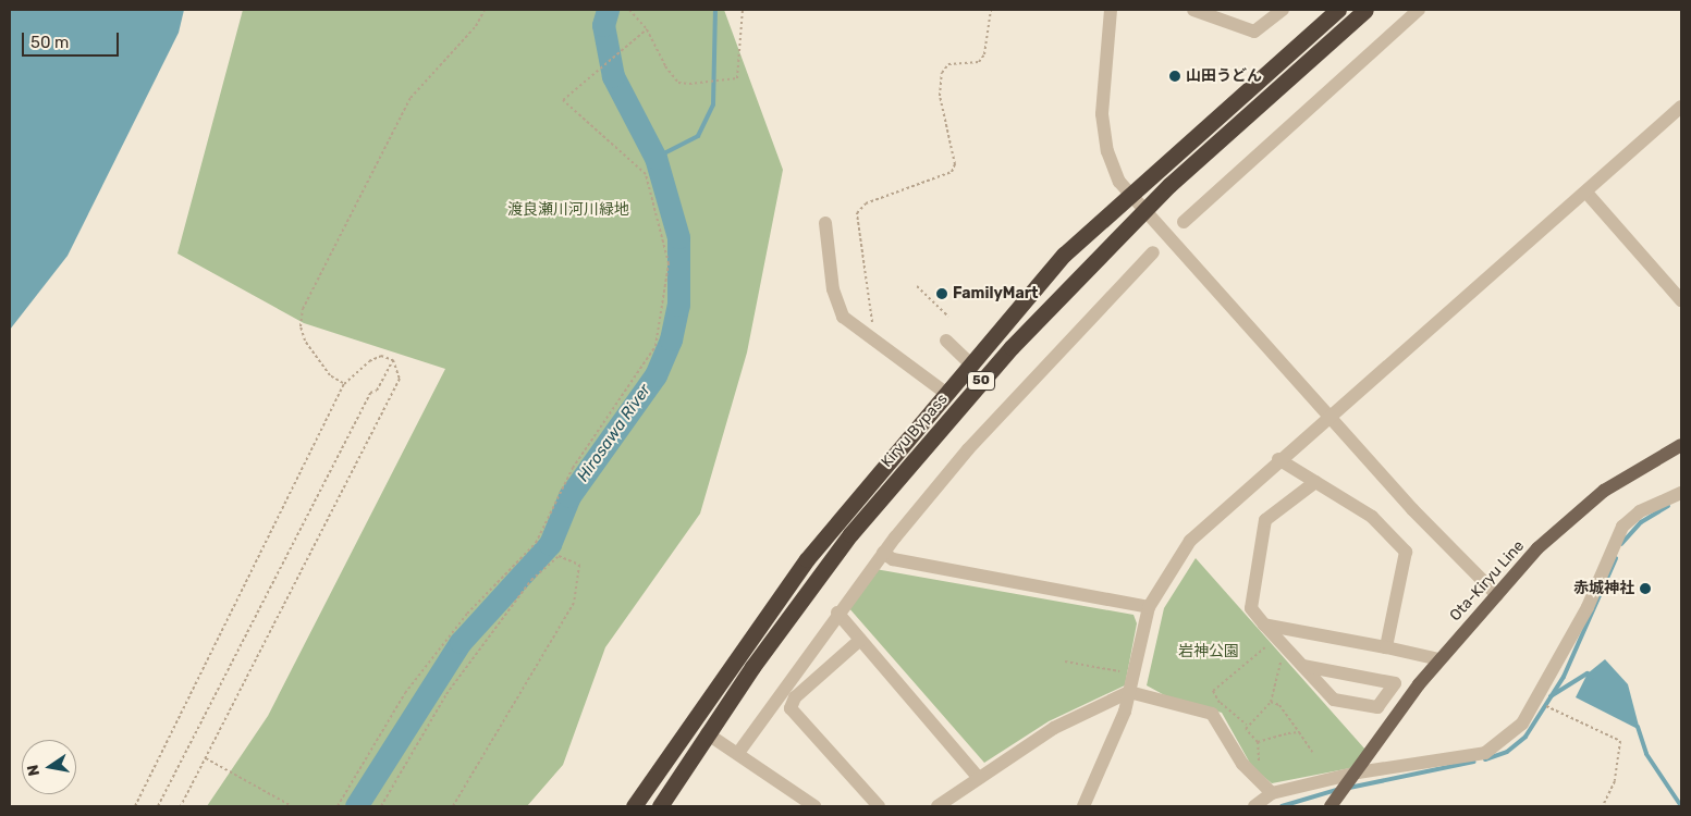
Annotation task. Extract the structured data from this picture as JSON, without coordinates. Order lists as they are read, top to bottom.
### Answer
{
  "streets": {
    "highway": ["50", "Kiryu Bypass"],
    "main road": ["Ota-Kiryu Line"]
  },
  "water": ["Hirosawa River"],
  "parks": ["渡良瀬川河川緑地", "岩神公園"],
  "places": ["山田うどん", "FamilyMart", "赤城神社"],
  "scale_bar": "50 m",
  "north": "left"
}
